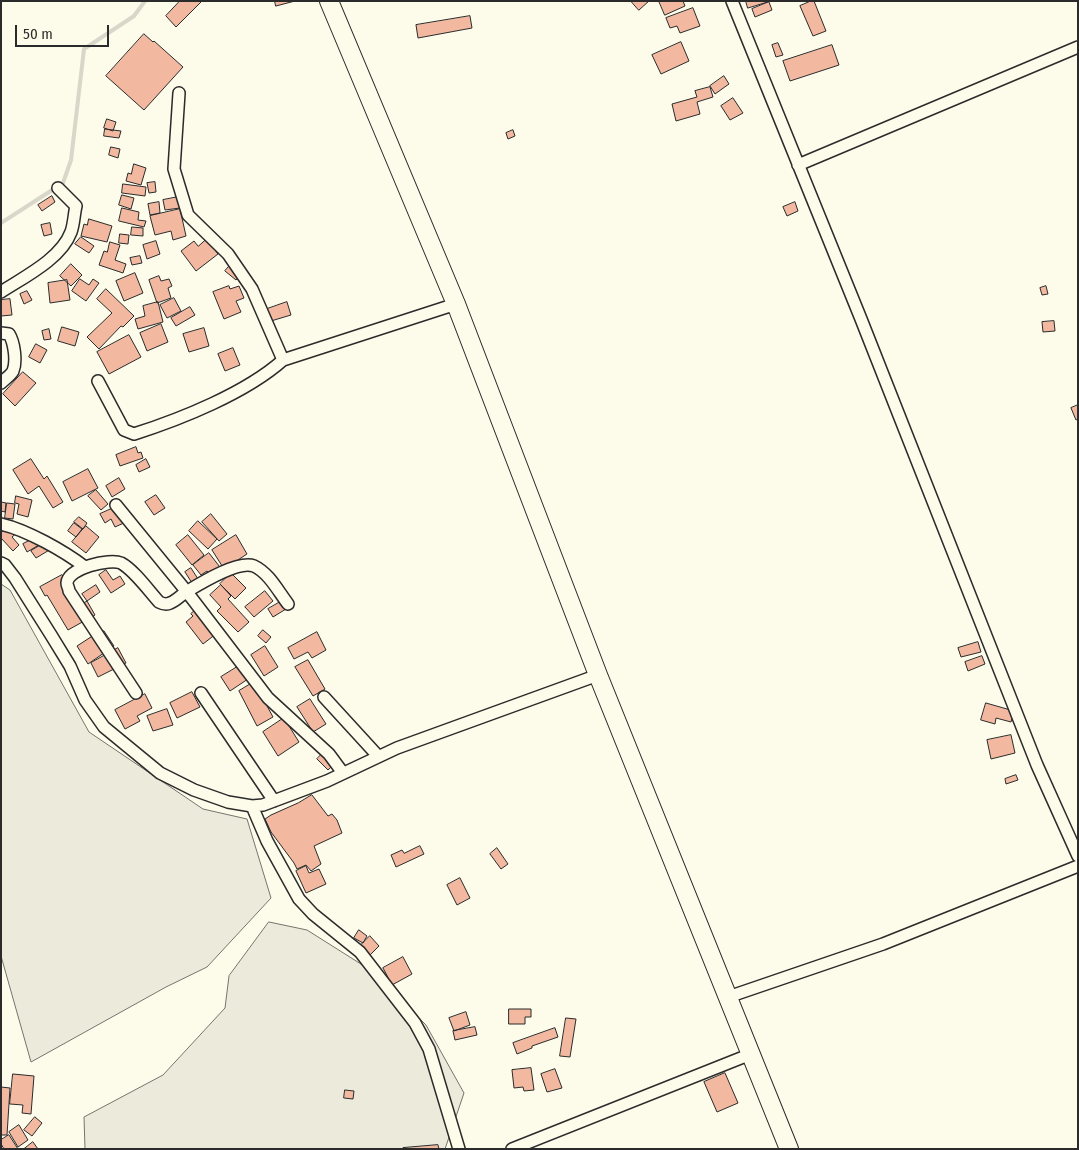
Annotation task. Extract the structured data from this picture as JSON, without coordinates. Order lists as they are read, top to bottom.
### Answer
{
  "scale_bar": "50 m"
}
